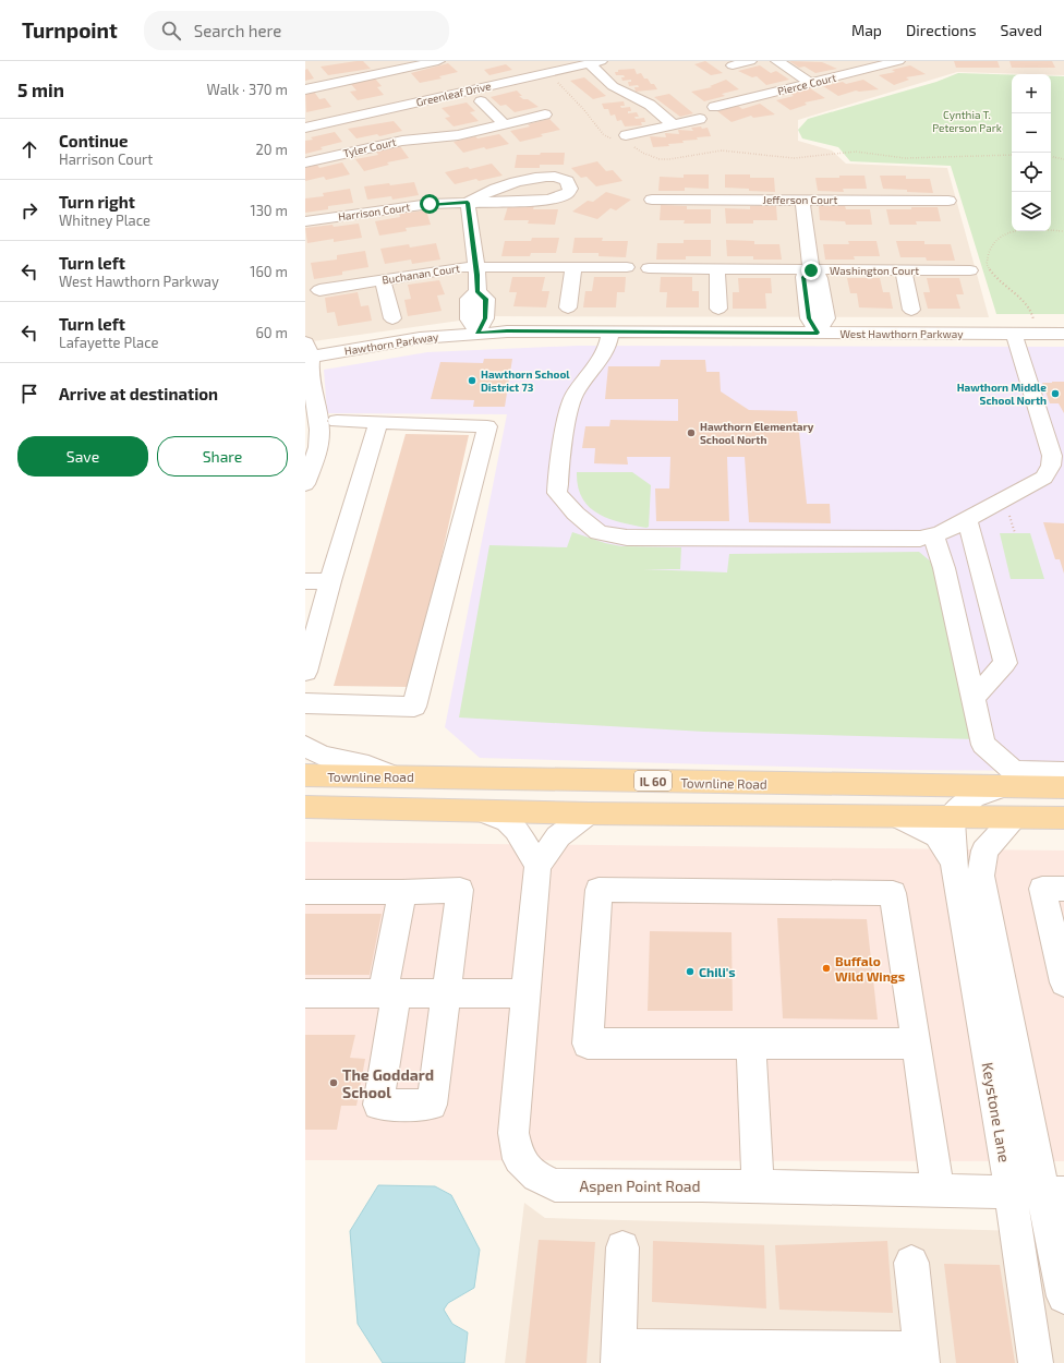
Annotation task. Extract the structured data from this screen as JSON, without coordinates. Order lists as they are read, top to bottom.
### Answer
{
  "streets": {
    "main road": ["Townline Road", "IL 60"],
    "street": [
      "Pierce Court",
      "Greenleaf Drive",
      "Tyler Court",
      "Jefferson Court",
      "Harrison Court",
      "Washington Court",
      "Buchanan Court",
      "West Hawthorn Parkway",
      "Hawthorn Parkway",
      "Keystone Lane",
      "Aspen Point Road"
    ]
  },
  "crossings": [
    ["West Hawthorn Parkway", "Hawthorn Parkway"],
    ["Keystone Lane", "Aspen Point Road"]
  ],
  "parks": ["Cynthia T. Peterson Park"],
  "places": [
    "Hawthorn School District 73",
    "Hawthorn Middle School North",
    "Hawthorn Elementary School North",
    "Buffalo Wild Wings",
    "Chili's",
    "The Goddard School"
  ],
  "page": {
    "header": "Turnpoint",
    "search": "Search here",
    "nav": ["Map", "Directions", "Saved"],
    "heading": ["5 min", "Walk · 370 m"],
    "map_buttons": ["+", "−"],
    "list": [
      ["Continue", "Harrison Court", "20 m"],
      ["Turn right", "Whitney Place", "130 m"],
      ["Turn left", "West Hawthorn Parkway", "160 m"],
      ["Turn left", "Lafayette Place", "60 m"],
      "Arrive at destination"
    ],
    "buttons": ["Save", "Share"]
  }
}
